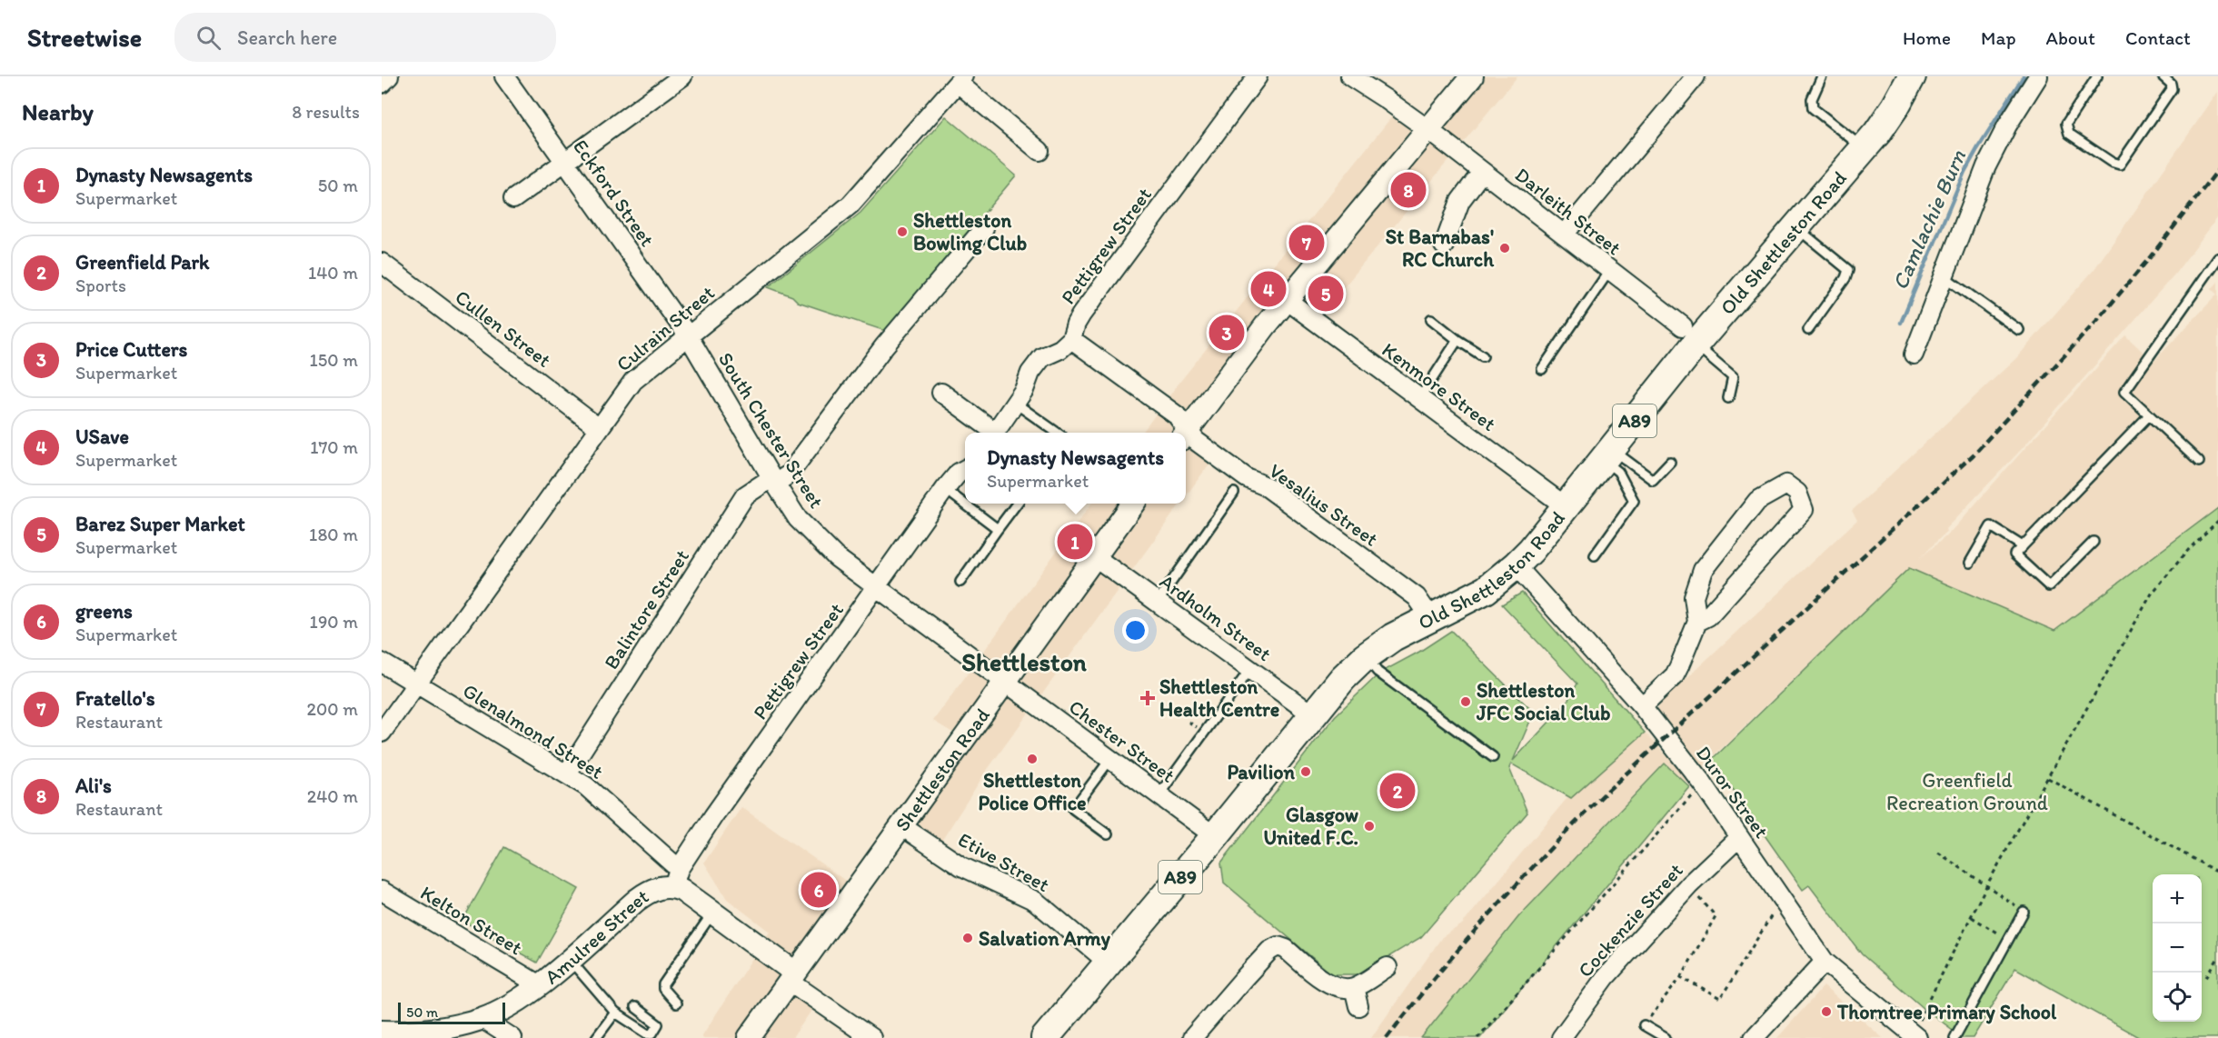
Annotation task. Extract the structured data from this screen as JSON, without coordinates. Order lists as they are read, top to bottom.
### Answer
{
  "streets": {
    "main road": ["Old Shettleston Road", "A89"],
    "street": [
      "Eckford Street",
      "Darleith Street",
      "Pettigrew Street",
      "Cullen Street",
      "Culrain Street",
      "Kenmore Street",
      "South Chester Street",
      "Vesalius Street",
      "Balintore Street",
      "Ardholm Street",
      "Glenalmond Street",
      "Chester Street",
      "Shettleston Road",
      "Duror Street",
      "Etive Street",
      "Kelton Street",
      "Cockenzie Street",
      "Amulree Street"
    ]
  },
  "crossings": [
    ["Eckford Street", "Culrain Street"],
    ["Eckford Street", "South Chester Street"],
    ["Darleith Street", "Old Shettleston Road"],
    ["Old Shettleston Road", "Kenmore Street"],
    ["Old Shettleston Road", "Vesalius Street"],
    ["Old Shettleston Road", "Ardholm Street"],
    ["Old Shettleston Road", "Chester Street"],
    ["Old Shettleston Road", "Duror Street"],
    ["Old Shettleston Road", "Etive Street"],
    ["Pettigrew Street", "South Chester Street"],
    ["Pettigrew Street", "Vesalius Street"],
    ["Pettigrew Street", "Glenalmond Street"],
    ["Pettigrew Street", "Amulree Street"],
    ["Cullen Street", "Culrain Street"],
    ["Culrain Street", "South Chester Street"],
    ["Culrain Street", "Glenalmond Street"],
    ["South Chester Street", "Balintore Street"],
    ["South Chester Street", "Chester Street"],
    ["South Chester Street", "Shettleston Road"],
    ["Balintore Street", "Glenalmond Street"],
    ["Ardholm Street", "Shettleston Road"],
    ["Glenalmond Street", "Amulree Street"],
    ["Chester Street", "Shettleston Road"],
    ["Shettleston Road", "Etive Street"],
    ["Shettleston Road", "Amulree Street"],
    ["Duror Street", "Cockenzie Street"],
    ["Kelton Street", "Amulree Street"]
  ],
  "districts": ["Shettleston"],
  "water": ["Camlachie Burn"],
  "parks": ["Greenfield Recreation Ground"],
  "places": {
    "other": [
      "Shettleston Bowling Club",
      "St Barnabas' RC Church",
      "Shettleston JFC Social Club",
      "Shettleston Police Office",
      "Pavilion",
      "Glasgow United F.C.",
      "Salvation Army",
      "Thorntree Primary School"
    ],
    "health": ["Shettleston Health Centre"]
  },
  "scale_bar": "50 m",
  "page": {
    "header": "Streetwise",
    "search": "Search here",
    "nav": [
      "Home",
      "Map",
      "About",
      "Contact"
    ],
    "heading": ["Nearby", "8 results"],
    "list": [
      {
        "mark": "1",
        "name": "Dynasty Newsagents",
        "note": "Supermarket",
        "value": "50 m"
      },
      {
        "mark": "2",
        "name": "Greenfield Park",
        "note": "Sports",
        "value": "140 m"
      },
      {
        "mark": "3",
        "name": "Price Cutters",
        "note": "Supermarket",
        "value": "150 m"
      },
      {
        "mark": "4",
        "name": "USave",
        "note": "Supermarket",
        "value": "170 m"
      },
      {
        "mark": "5",
        "name": "Barez Super Market",
        "note": "Supermarket",
        "value": "180 m"
      },
      {
        "mark": "6",
        "name": "greens",
        "note": "Supermarket",
        "value": "190 m"
      },
      {
        "mark": "7",
        "name": "Fratello's",
        "note": "Restaurant",
        "value": "200 m"
      },
      {
        "mark": "8",
        "name": "Ali's",
        "note": "Restaurant",
        "value": "240 m"
      }
    ],
    "pins": [
      "8",
      "7",
      "4",
      "5",
      "3",
      "1",
      "2",
      "6"
    ],
    "popup": ["Dynasty Newsagents", "Supermarket"],
    "map_buttons": ["+", "−"],
    "scale": "50 m"
  }
}
